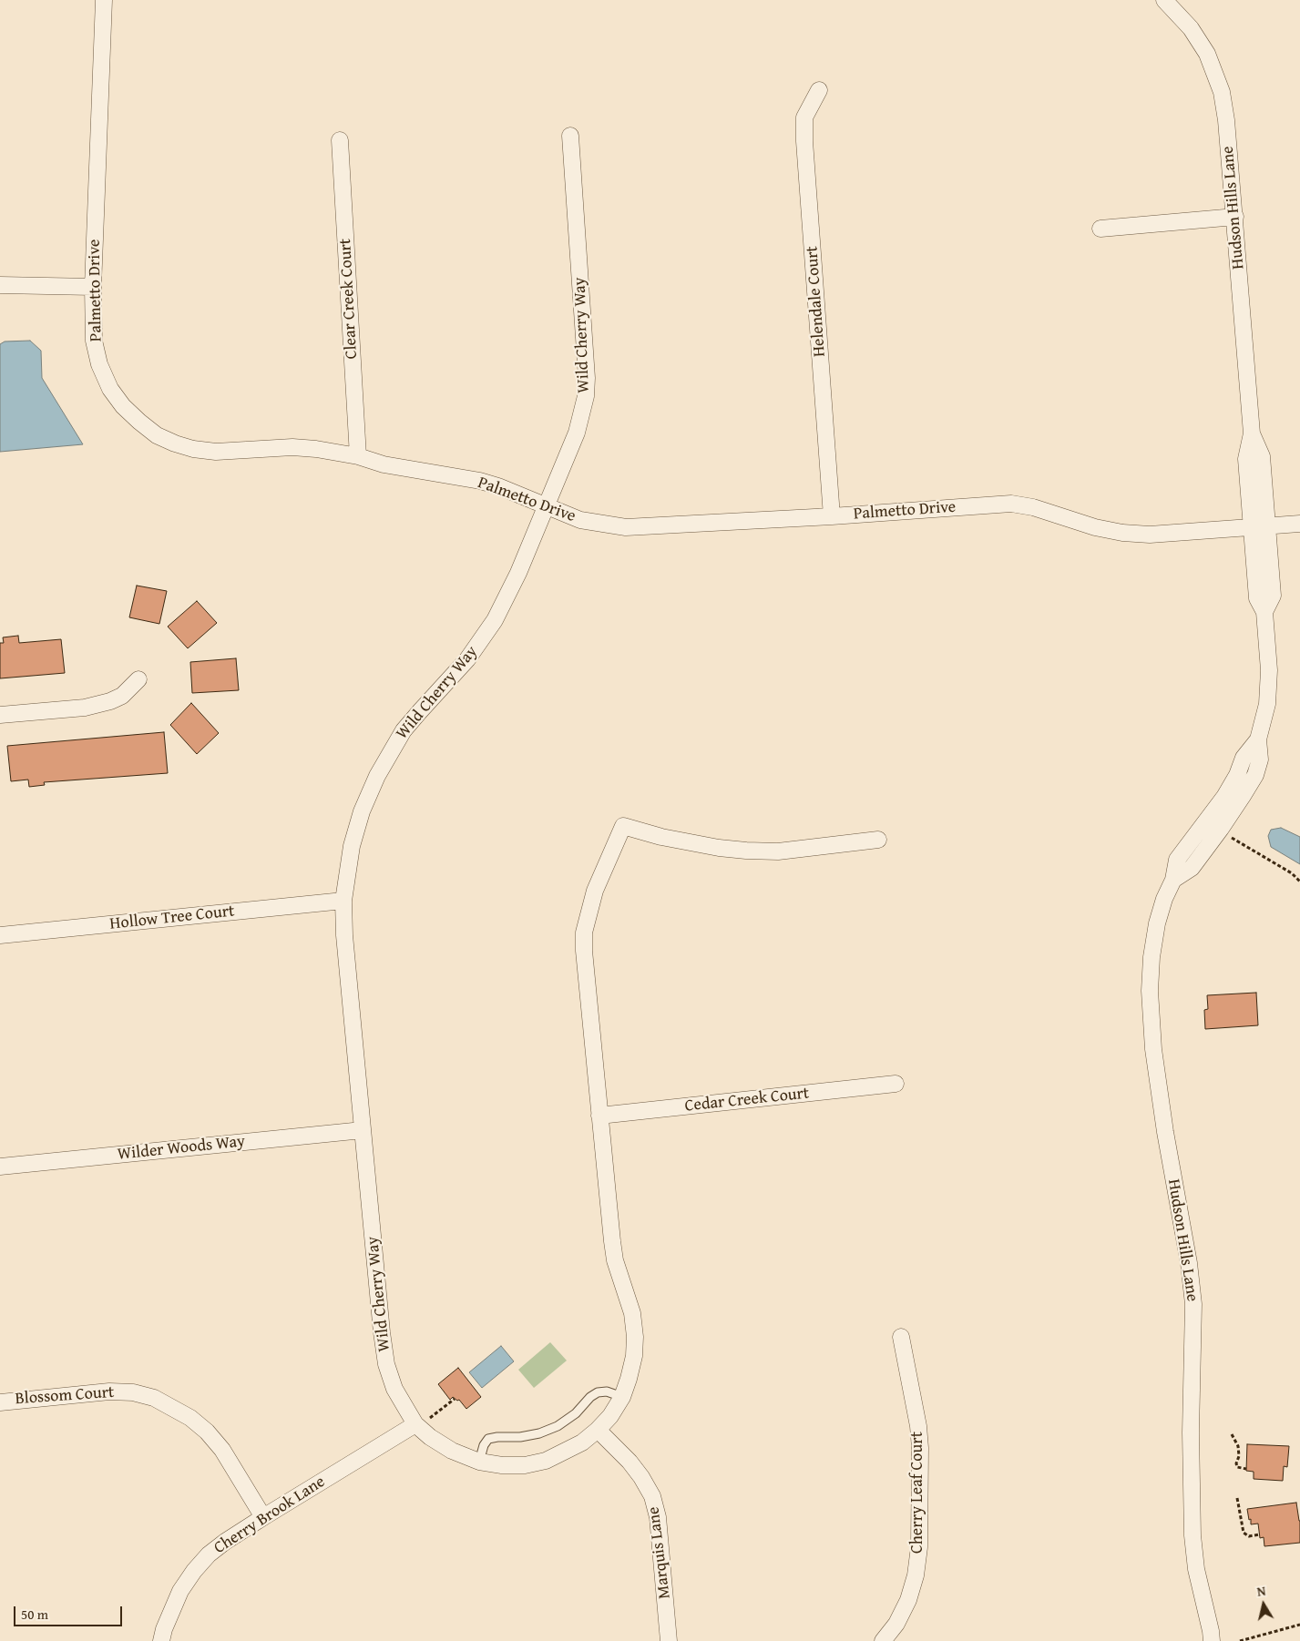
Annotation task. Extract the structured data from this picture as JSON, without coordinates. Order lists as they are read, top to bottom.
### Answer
{
  "streets": {
    "street": [
      "Hudson Hills Lane",
      "Palmetto Drive",
      "Clear Creek Court",
      "Helendale Court",
      "Wild Cherry Way",
      "Hollow Tree Court",
      "Cedar Creek Court",
      "Wilder Woods Way",
      "Blossom Court",
      "Cherry Leaf Court",
      "Cherry Brook Lane",
      "Marquis Lane"
    ]
  },
  "crossings": [
    ["Hudson Hills Lane", "Palmetto Drive"],
    ["Palmetto Drive", "Clear Creek Court"],
    ["Palmetto Drive", "Helendale Court"],
    ["Palmetto Drive", "Wild Cherry Way"],
    ["Wild Cherry Way", "Hollow Tree Court"],
    ["Wild Cherry Way", "Cedar Creek Court"],
    ["Wild Cherry Way", "Wilder Woods Way"],
    ["Wild Cherry Way", "Cherry Brook Lane"],
    ["Wild Cherry Way", "Marquis Lane"],
    ["Blossom Court", "Cherry Brook Lane"]
  ],
  "scale_bar": "50 m",
  "north": "top"
}
